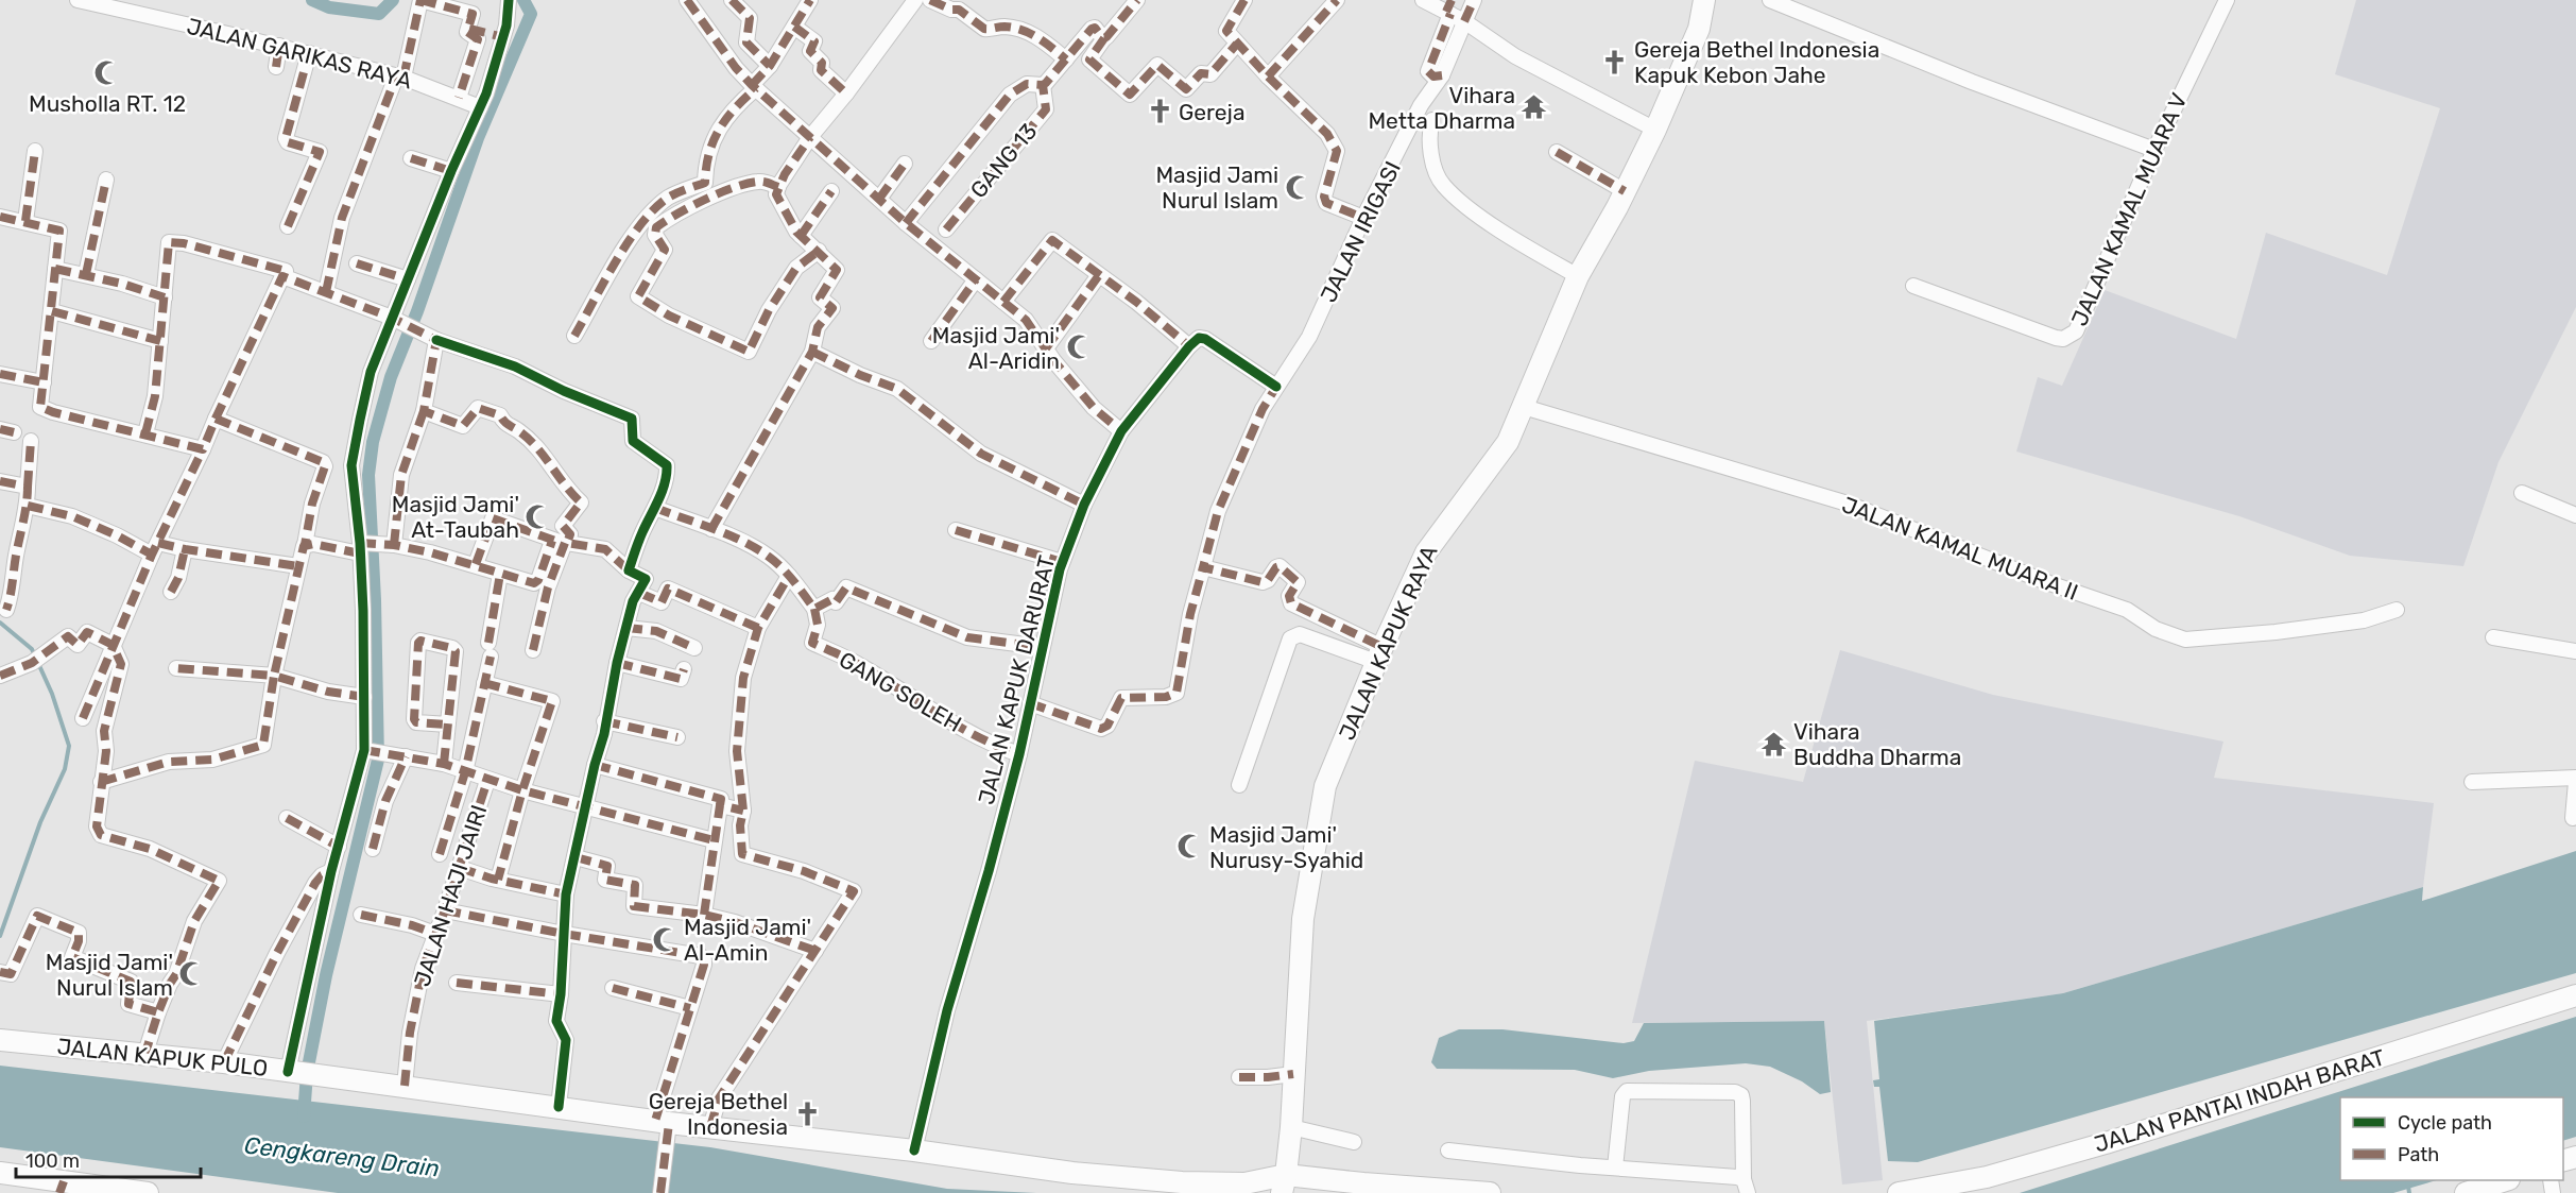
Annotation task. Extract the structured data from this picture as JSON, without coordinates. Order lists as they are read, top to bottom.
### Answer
{
  "streets": {
    "main road": ["JALAN KAPUK RAYA", "JALAN KAPUK PULO", "JALAN PANTAI INDAH BARAT"],
    "street": [
      "JALAN GARIKAS RAYA",
      "GANG 13",
      "JALAN KAMAL MUARA V",
      "JALAN IRIGASI",
      "JALAN KAMAL MUARA II",
      "JALAN KAPUK DARURAT",
      "GANG SOLEH",
      "JALAN HAJI JAIRI"
    ]
  },
  "crossings": [
    ["JALAN IRIGASI", "JALAN KAPUK DARURAT"],
    ["JALAN KAMAL MUARA II", "JALAN KAPUK RAYA"],
    ["JALAN KAPUK RAYA", "JALAN KAPUK PULO"],
    ["JALAN KAPUK DARURAT", "GANG SOLEH"],
    ["JALAN KAPUK DARURAT", "JALAN KAPUK PULO"],
    ["JALAN HAJI JAIRI", "JALAN KAPUK PULO"]
  ],
  "water": ["Cengkareng Drain"],
  "places": {
    "church": ["Gereja Bethel Indonesia Kapuk Kebon Jahe", "Gereja", "Gereja Bethel Indonesia"],
    "mosque": [
      "Musholla RT. 12",
      "Masjid Jami Nurul Islam",
      "Masjid Jami' Al-Aridin",
      "Masjid Jami' At-Taubah",
      "Masjid Jami' Nurusy-Syahid",
      "Masjid Jami' Al-Amin",
      "Masjid Jami' Nurul Islam"
    ],
    "temple": ["Vihara Metta Dharma", "Vihara Buddha Dharma"]
  },
  "legend": ["Cycle path", "Path"],
  "scale_bar": "100 m"
}
